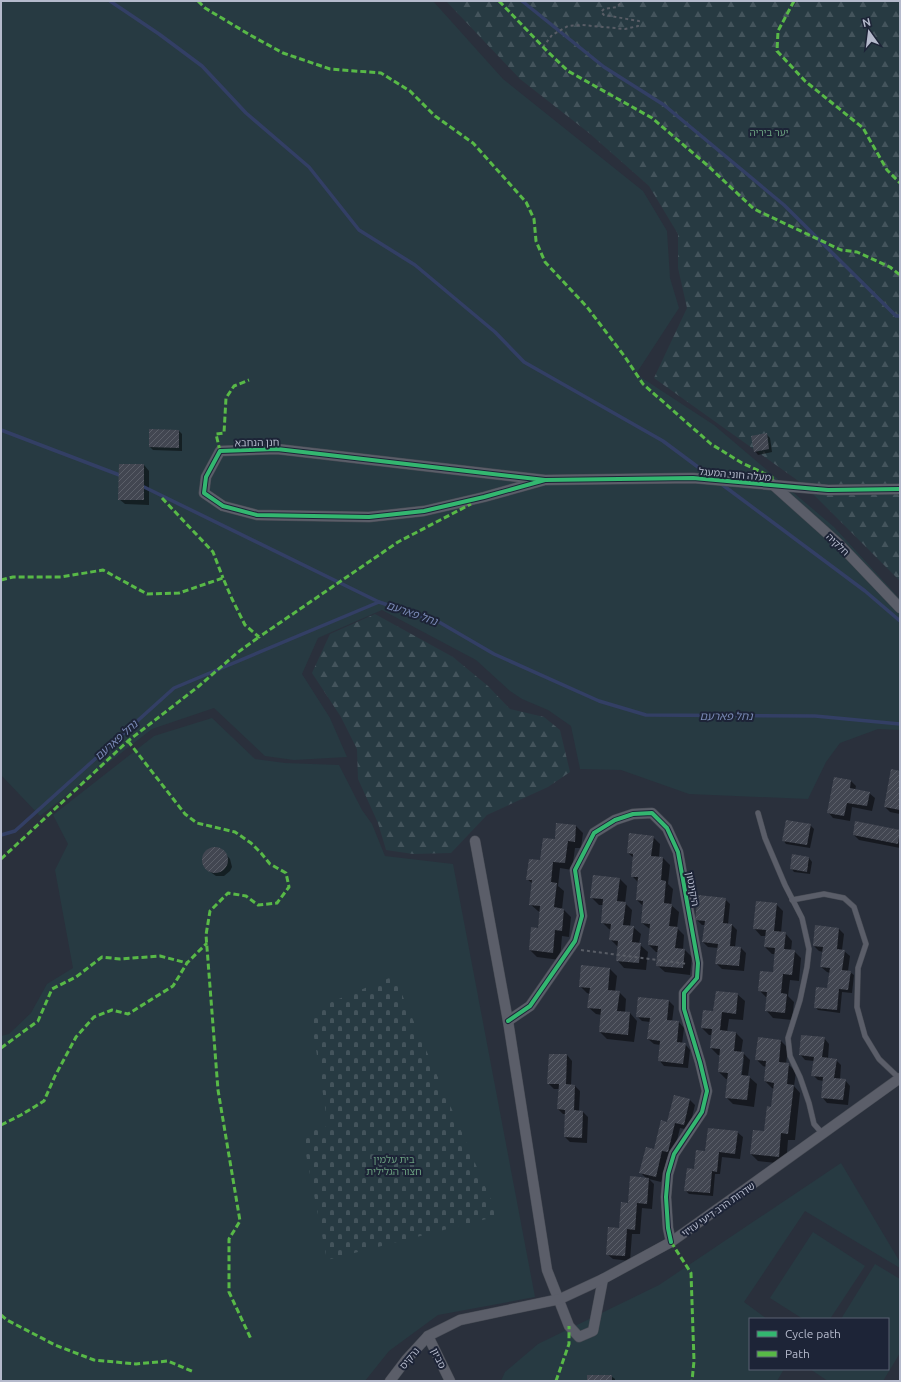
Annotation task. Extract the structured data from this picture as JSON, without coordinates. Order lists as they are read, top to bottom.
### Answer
{
  "streets": {
    "street": [
      "חנן הנחבא",
      "מעלה חוני המעגל",
      "חלקיה",
      "היקינטון",
      "שדרות הרב דיעי עזיזי",
      "נרקיס",
      "סביון"
    ]
  },
  "crossings": [
    ["חנן הנחבא", "מעלה חוני המעגל"],
    ["מעלה חוני המעגל", "חלקיה"],
    ["היקינטון", "שדרות הרב דיעי עזיזי"],
    ["שדרות הרב דיעי עזיזי", "נרקיס"],
    ["שדרות הרב דיעי עזיזי", "סביון"],
    ["נרקיס", "סביון"]
  ],
  "water": ["נחל פארעם"],
  "parks": ["יער ביריה", "בית עלמין חצור הגלילית"],
  "legend": ["Cycle path", "Path"],
  "north": "top"
}
